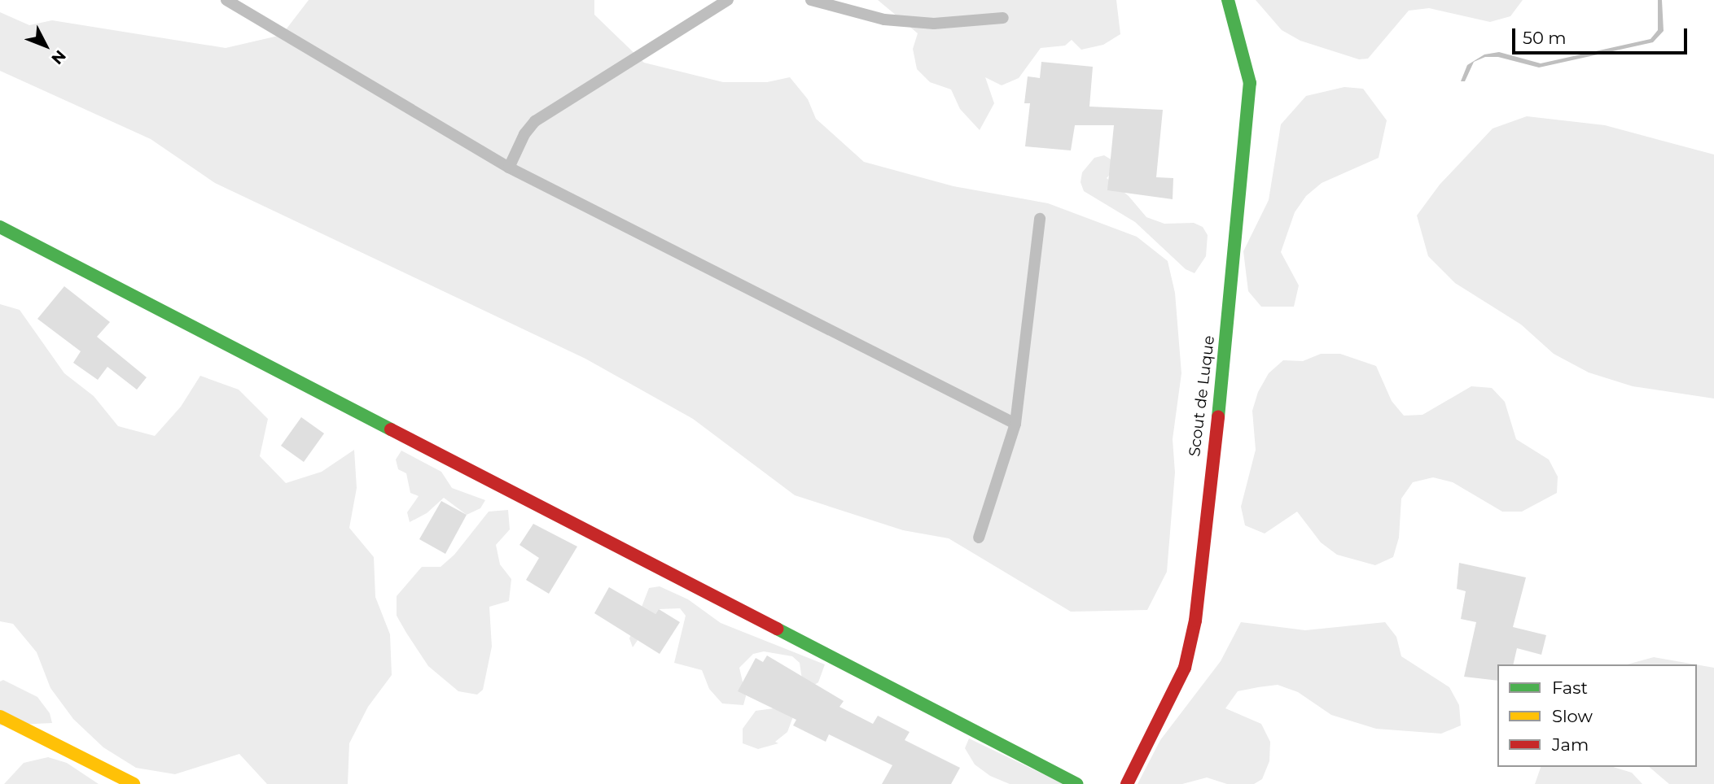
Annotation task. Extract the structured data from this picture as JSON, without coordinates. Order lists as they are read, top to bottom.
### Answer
{
  "streets": {
    "street": ["Scout de Luque"]
  },
  "legend": ["Fast", "Slow", "Jam"],
  "scale_bar": "50 m",
  "north": "bottom right"
}
